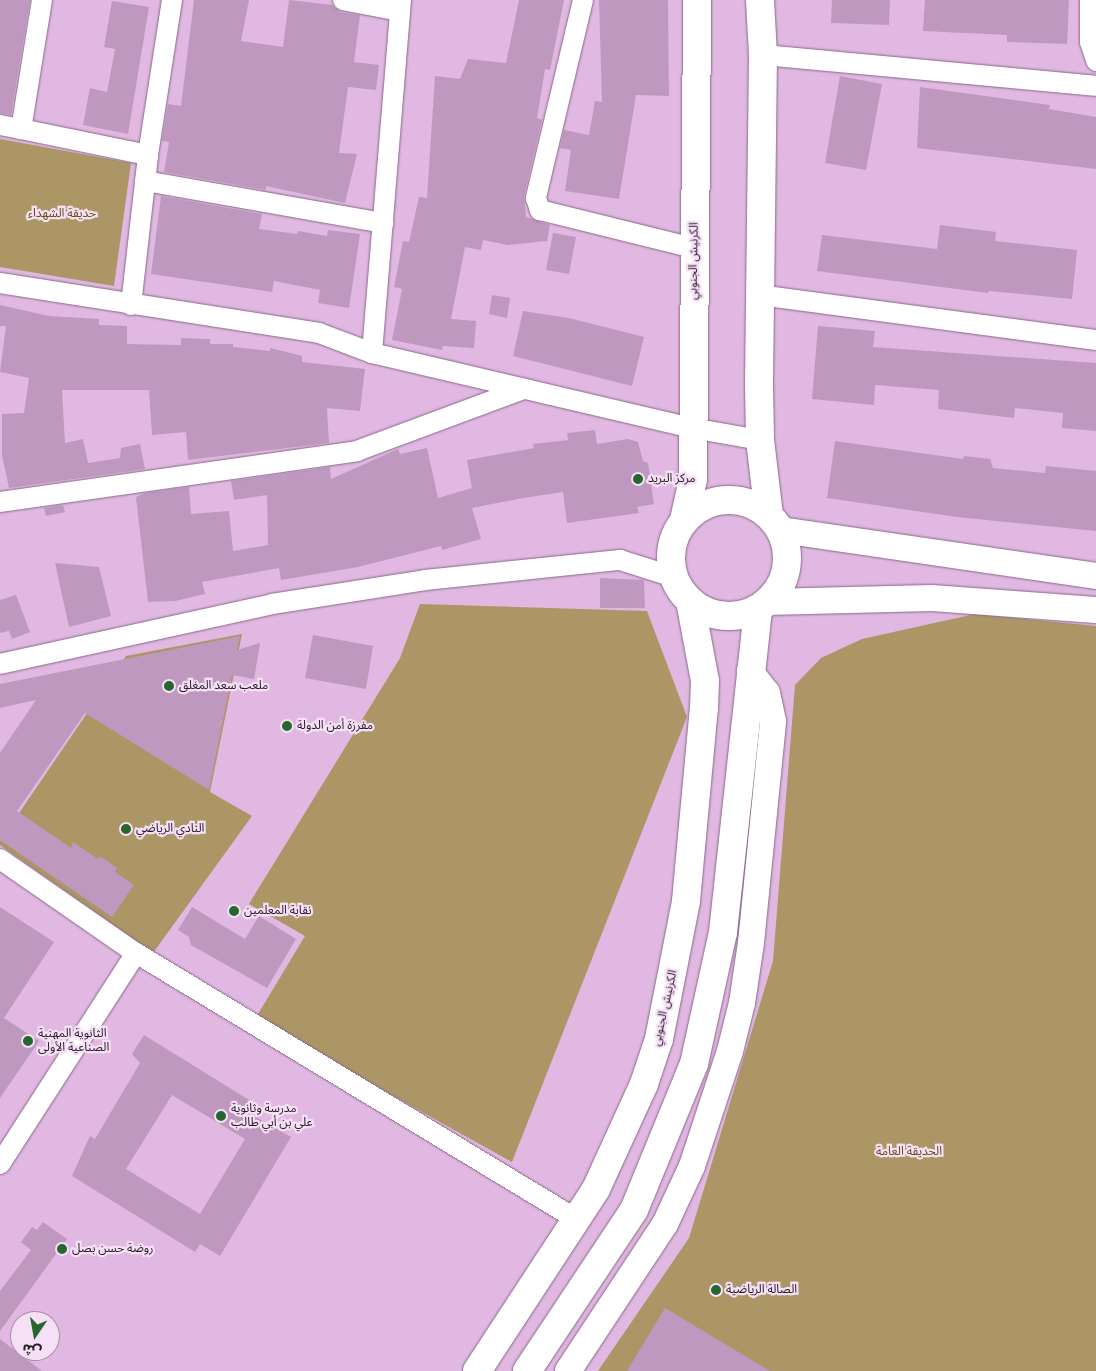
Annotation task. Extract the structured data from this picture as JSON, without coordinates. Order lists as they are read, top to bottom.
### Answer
{
  "streets": {
    "main road": ["الكرنيش الجنوبي"]
  },
  "parks": ["حديقة الشهداء", "الحديقة العامة"],
  "places": [
    "مركز البريد",
    "ملعب سعد المغلق",
    "مفرزة أمن الدولة",
    "النادي الرياضي",
    "نقابة المعلمين",
    "الثانوية المهنية الصناعية الأولى",
    "مدرسة وثانوية علي بن أبي طالب",
    "روضة حسن بصل",
    "الصالة الرياضية"
  ],
  "north": "bottom"
}
